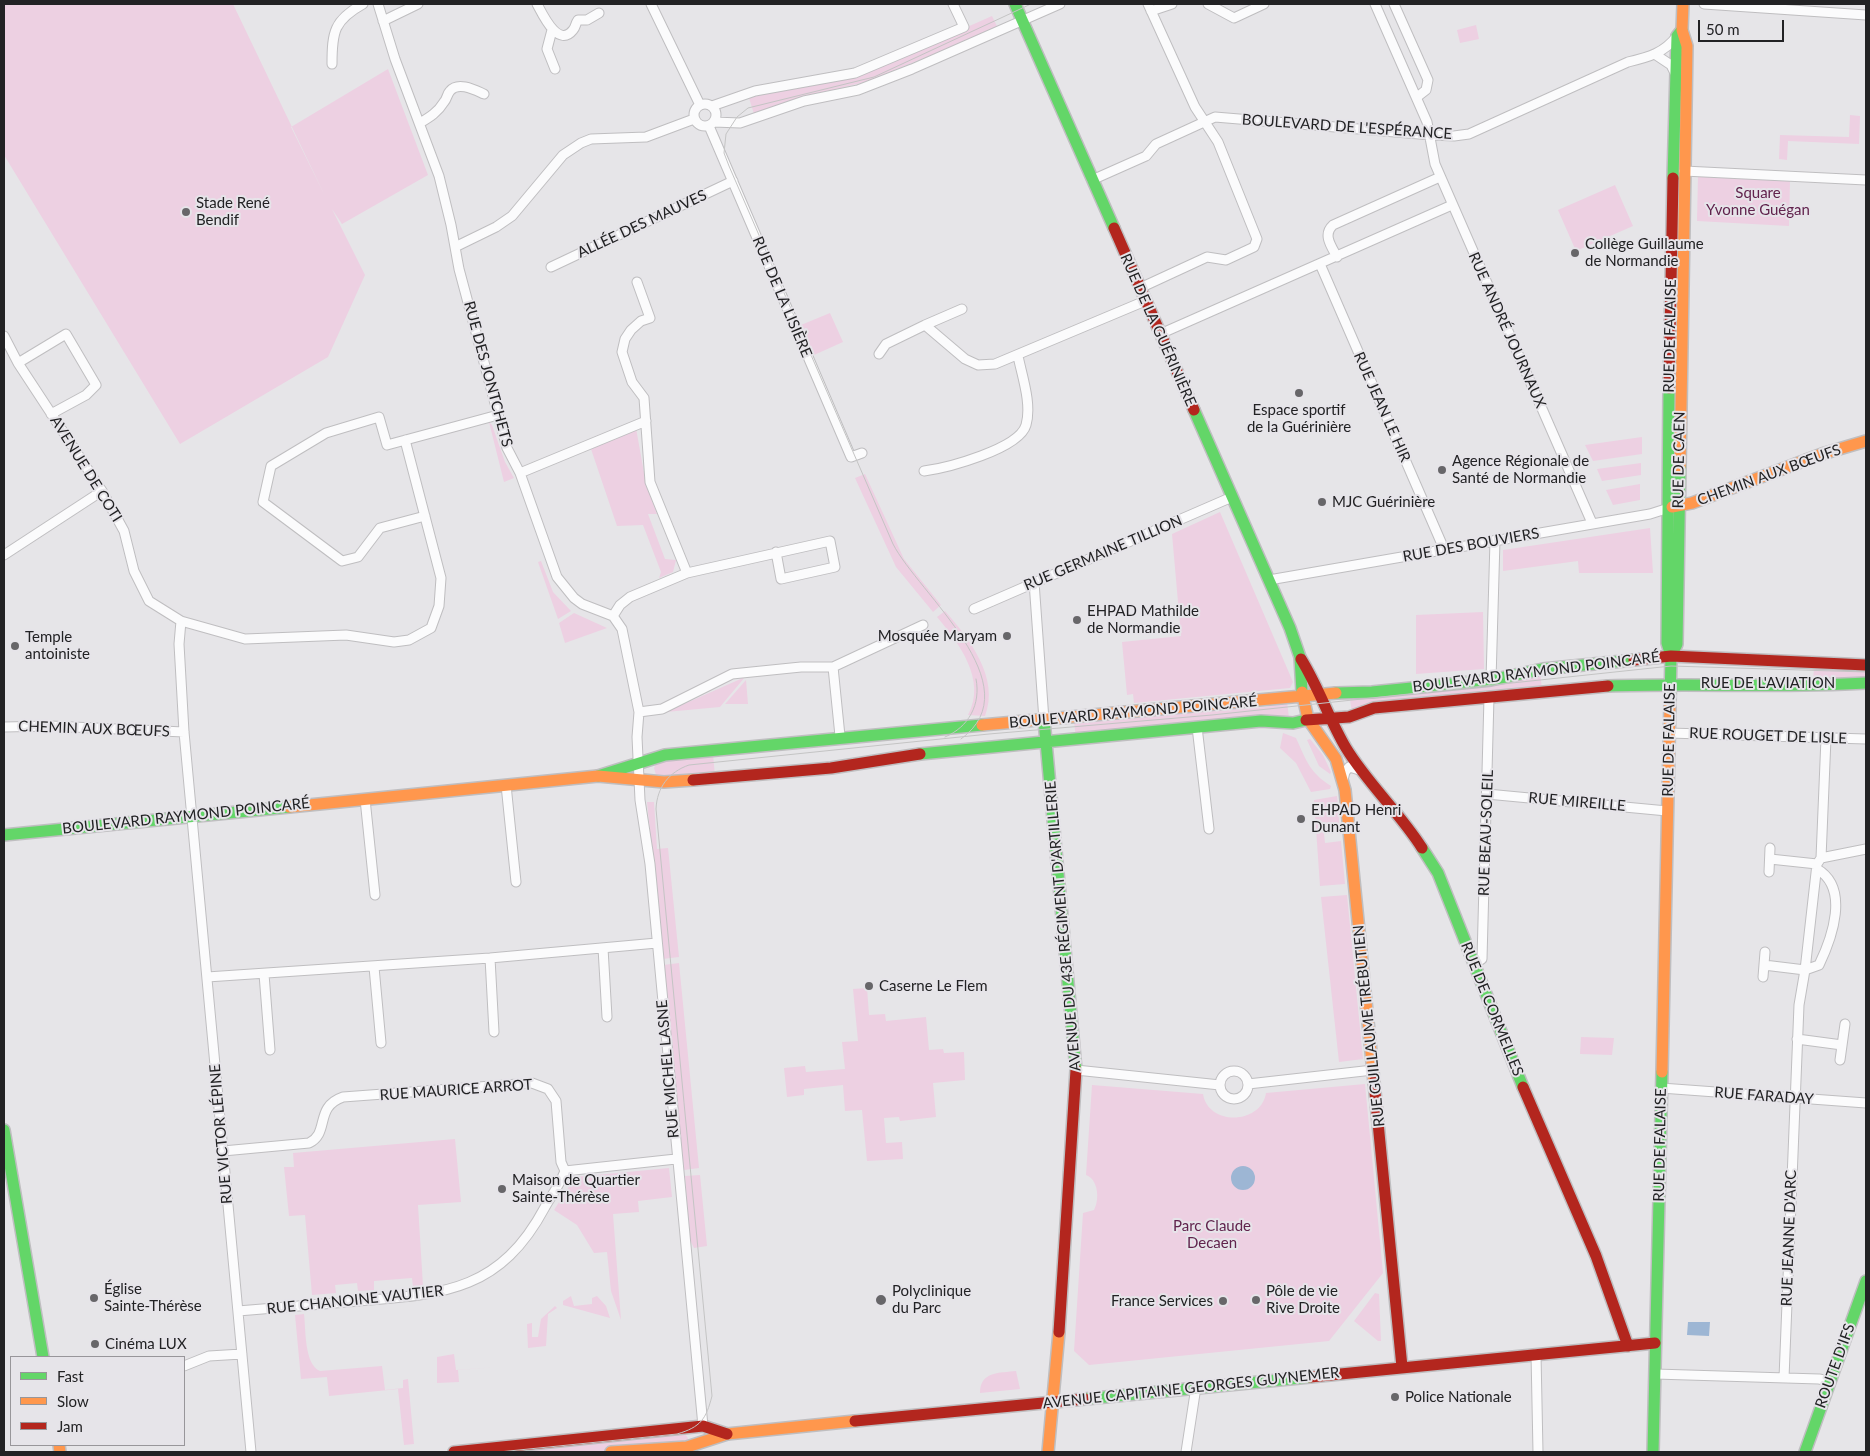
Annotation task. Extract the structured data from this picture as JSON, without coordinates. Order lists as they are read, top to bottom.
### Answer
{
  "streets": {
    "main road": [
      "RUE DE LA GUÉRINIÈRE",
      "RUE DE FALAISE",
      "RUE DE CAEN",
      "CHEMIN AUX BŒUFS",
      "BOULEVARD RAYMOND POINCARÉ",
      "RUE DE L'AVIATION",
      "AVENUE DU 43E RÉGIMENT D'ARTILLERIE",
      "RUE DE CORMELLES",
      "RUE GUILLAUME TRÉBUTIEN",
      "ROUTE D'IFS",
      "AVENUE CAPITAINE GEORGES GUYNEMER"
    ],
    "street": [
      "BOULEVARD DE L'ESPÉRANCE",
      "ALLÉE DES MAUVES",
      "RUE DE LA LISIÈRE",
      "RUE ANDRÉ JOURNAUX",
      "RUE DES JONTCHETS",
      "RUE JEAN LE HIR",
      "AVENUE DE COTI",
      "RUE DES BOUVIERS",
      "RUE GERMAINE TILLION",
      "RUE ROUGET DE LISLE",
      "RUE MIREILLE",
      "RUE BEAU-SOLEIL",
      "RUE MICHEL LASNE",
      "RUE MAURICE ARROT",
      "RUE FARADAY",
      "RUE VICTOR LÉPINE",
      "RUE JEANNE D'ARC",
      "RUE CHANOINE VAUTIER"
    ]
  },
  "crossings": [
    ["BOULEVARD DE L'ESPÉRANCE", "RUE DE LA GUÉRINIÈRE"],
    ["BOULEVARD DE L'ESPÉRANCE", "RUE ANDRÉ JOURNAUX"],
    ["BOULEVARD DE L'ESPÉRANCE", "RUE DE FALAISE"],
    ["ALLÉE DES MAUVES", "RUE DE LA LISIÈRE"],
    ["RUE DE LA GUÉRINIÈRE", "RUE DES BOUVIERS"],
    ["RUE DE LA GUÉRINIÈRE", "RUE GERMAINE TILLION"],
    ["RUE DE LA GUÉRINIÈRE", "BOULEVARD RAYMOND POINCARÉ"],
    ["RUE DE LA GUÉRINIÈRE", "RUE DE CORMELLES"],
    ["RUE DE LA GUÉRINIÈRE", "RUE GUILLAUME TRÉBUTIEN"],
    ["RUE ANDRÉ JOURNAUX", "RUE DES BOUVIERS"],
    ["RUE DE FALAISE", "RUE DE CAEN"],
    ["RUE DE FALAISE", "CHEMIN AUX BŒUFS"],
    ["RUE DE FALAISE", "RUE DES BOUVIERS"],
    ["RUE DE FALAISE", "BOULEVARD RAYMOND POINCARÉ"],
    ["RUE DE FALAISE", "RUE DE L'AVIATION"],
    ["RUE DE FALAISE", "RUE ROUGET DE LISLE"],
    ["RUE DE FALAISE", "RUE MIREILLE"],
    ["RUE DE FALAISE", "RUE FARADAY"],
    ["RUE DE FALAISE", "AVENUE CAPITAINE GEORGES GUYNEMER"],
    ["RUE JEAN LE HIR", "RUE DES BOUVIERS"],
    ["RUE DE CAEN", "CHEMIN AUX BŒUFS"],
    ["RUE DE CAEN", "RUE DES BOUVIERS"],
    ["RUE DE CAEN", "BOULEVARD RAYMOND POINCARÉ"],
    ["RUE DE CAEN", "RUE DE L'AVIATION"],
    ["AVENUE DE COTI", "RUE VICTOR LÉPINE"],
    ["CHEMIN AUX BŒUFS", "RUE DES BOUVIERS"],
    ["CHEMIN AUX BŒUFS", "RUE VICTOR LÉPINE"],
    ["BOULEVARD RAYMOND POINCARÉ", "RUE DE L'AVIATION"],
    ["BOULEVARD RAYMOND POINCARÉ", "RUE BEAU-SOLEIL"],
    ["BOULEVARD RAYMOND POINCARÉ", "AVENUE DU 43E RÉGIMENT D'ARTILLERIE"],
    ["BOULEVARD RAYMOND POINCARÉ", "RUE DE CORMELLES"],
    ["BOULEVARD RAYMOND POINCARÉ", "RUE GUILLAUME TRÉBUTIEN"],
    ["BOULEVARD RAYMOND POINCARÉ", "RUE MICHEL LASNE"],
    ["BOULEVARD RAYMOND POINCARÉ", "RUE VICTOR LÉPINE"],
    ["RUE ROUGET DE LISLE", "RUE JEANNE D'ARC"],
    ["RUE MIREILLE", "RUE BEAU-SOLEIL"],
    ["RUE BEAU-SOLEIL", "RUE DE CORMELLES"],
    ["AVENUE DU 43E RÉGIMENT D'ARTILLERIE", "AVENUE CAPITAINE GEORGES GUYNEMER"],
    ["RUE DE CORMELLES", "AVENUE CAPITAINE GEORGES GUYNEMER"],
    ["RUE GUILLAUME TRÉBUTIEN", "AVENUE CAPITAINE GEORGES GUYNEMER"],
    ["RUE MICHEL LASNE", "AVENUE CAPITAINE GEORGES GUYNEMER"],
    ["RUE MAURICE ARROT", "RUE VICTOR LÉPINE"],
    ["RUE MAURICE ARROT", "RUE CHANOINE VAUTIER"],
    ["RUE FARADAY", "RUE JEANNE D'ARC"],
    ["RUE VICTOR LÉPINE", "RUE CHANOINE VAUTIER"]
  ],
  "parks": ["Square Yvonne Guégan", "Parc Claude Decaen"],
  "places": [
    "Stade René Bendif",
    "Collège Guillaume de Normandie",
    "Espace sportif de la Guérinière",
    "Agence Régionale de Santé de Normandie",
    "MJC Guérinière",
    "EHPAD Mathilde de Normandie",
    "Mosquée Maryam",
    "Temple antoiniste",
    "EHPAD Henri Dunant",
    "Caserne Le Flem",
    "Maison de Quartier Sainte-Thérèse",
    "Église Sainte-Thérèse",
    "Polyclinique du Parc",
    "Pôle de vie Rive Droite",
    "France Services",
    "Cinéma LUX",
    "Police Nationale"
  ],
  "legend": ["Fast", "Slow", "Jam"],
  "scale_bar": "50 m"
}
